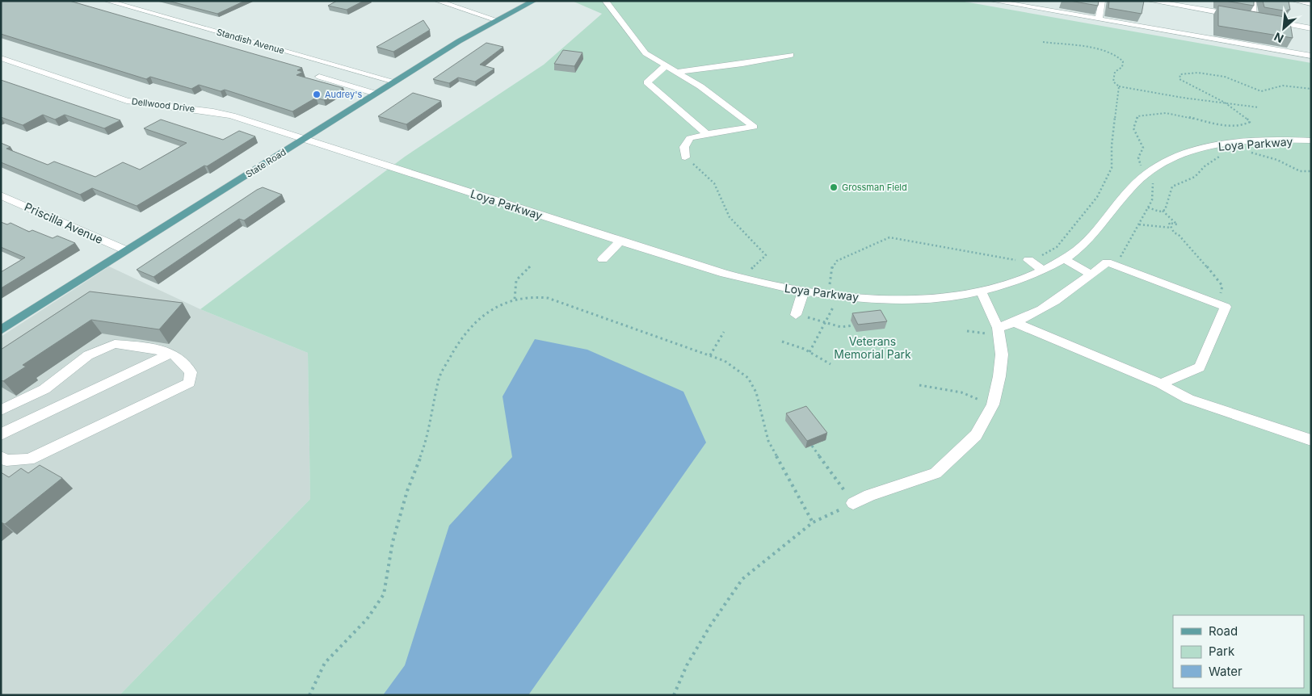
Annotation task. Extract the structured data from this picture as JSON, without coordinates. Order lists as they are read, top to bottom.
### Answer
{
  "streets": {
    "main road": ["State Road"],
    "street": [
      "Standish Avenue",
      "Dellwood Drive",
      "Loya Parkway",
      "Priscilla Avenue"
    ]
  },
  "crossings": [
    ["Standish Avenue", "State Road"],
    ["Dellwood Drive", "Loya Parkway"],
    ["Dellwood Drive", "State Road"],
    ["Loya Parkway", "State Road"],
    ["State Road", "Priscilla Avenue"]
  ],
  "parks": ["Veterans Memorial Park"],
  "places": ["Audrey's", "Grossman Field"],
  "legend": ["Road", "Park", "Water"],
  "north": "bottom left"
}
